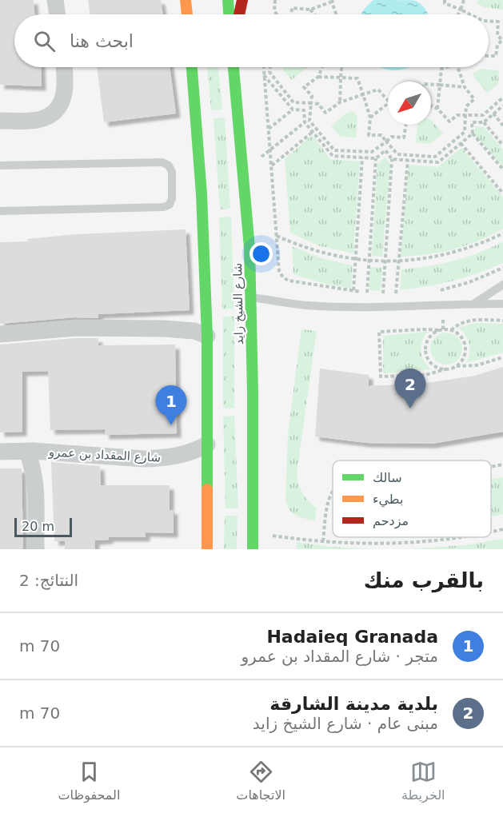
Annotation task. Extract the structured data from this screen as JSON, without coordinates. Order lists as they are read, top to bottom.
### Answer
{
  "streets": {
    "main road": ["شارع الشيخ زايد"],
    "street": ["شارع المقداد بن عمرو"]
  },
  "legend": ["سالك", "بطيء", "مزدحم"],
  "scale_bar": "20 m",
  "north": "bottom left",
  "page": {
    "search": "ابحث هنا",
    "pins": ["2", "1"],
    "scale": "20 m",
    "heading": ["بالقرب منك", "النتائج: 2"],
    "list": [
      {
        "mark": "1",
        "name": "Hadaieq Granada",
        "note": "متجر · شارع المقداد بن عمرو",
        "value": "70 m"
      },
      {
        "mark": "2",
        "name": "بلدية مدينة الشارقة",
        "note": "مبنى عام · شارع الشيخ زايد",
        "value": "70 m"
      }
    ],
    "nav": ["الخريطة", "الاتجاهات", "المحفوظات"]
  }
}
